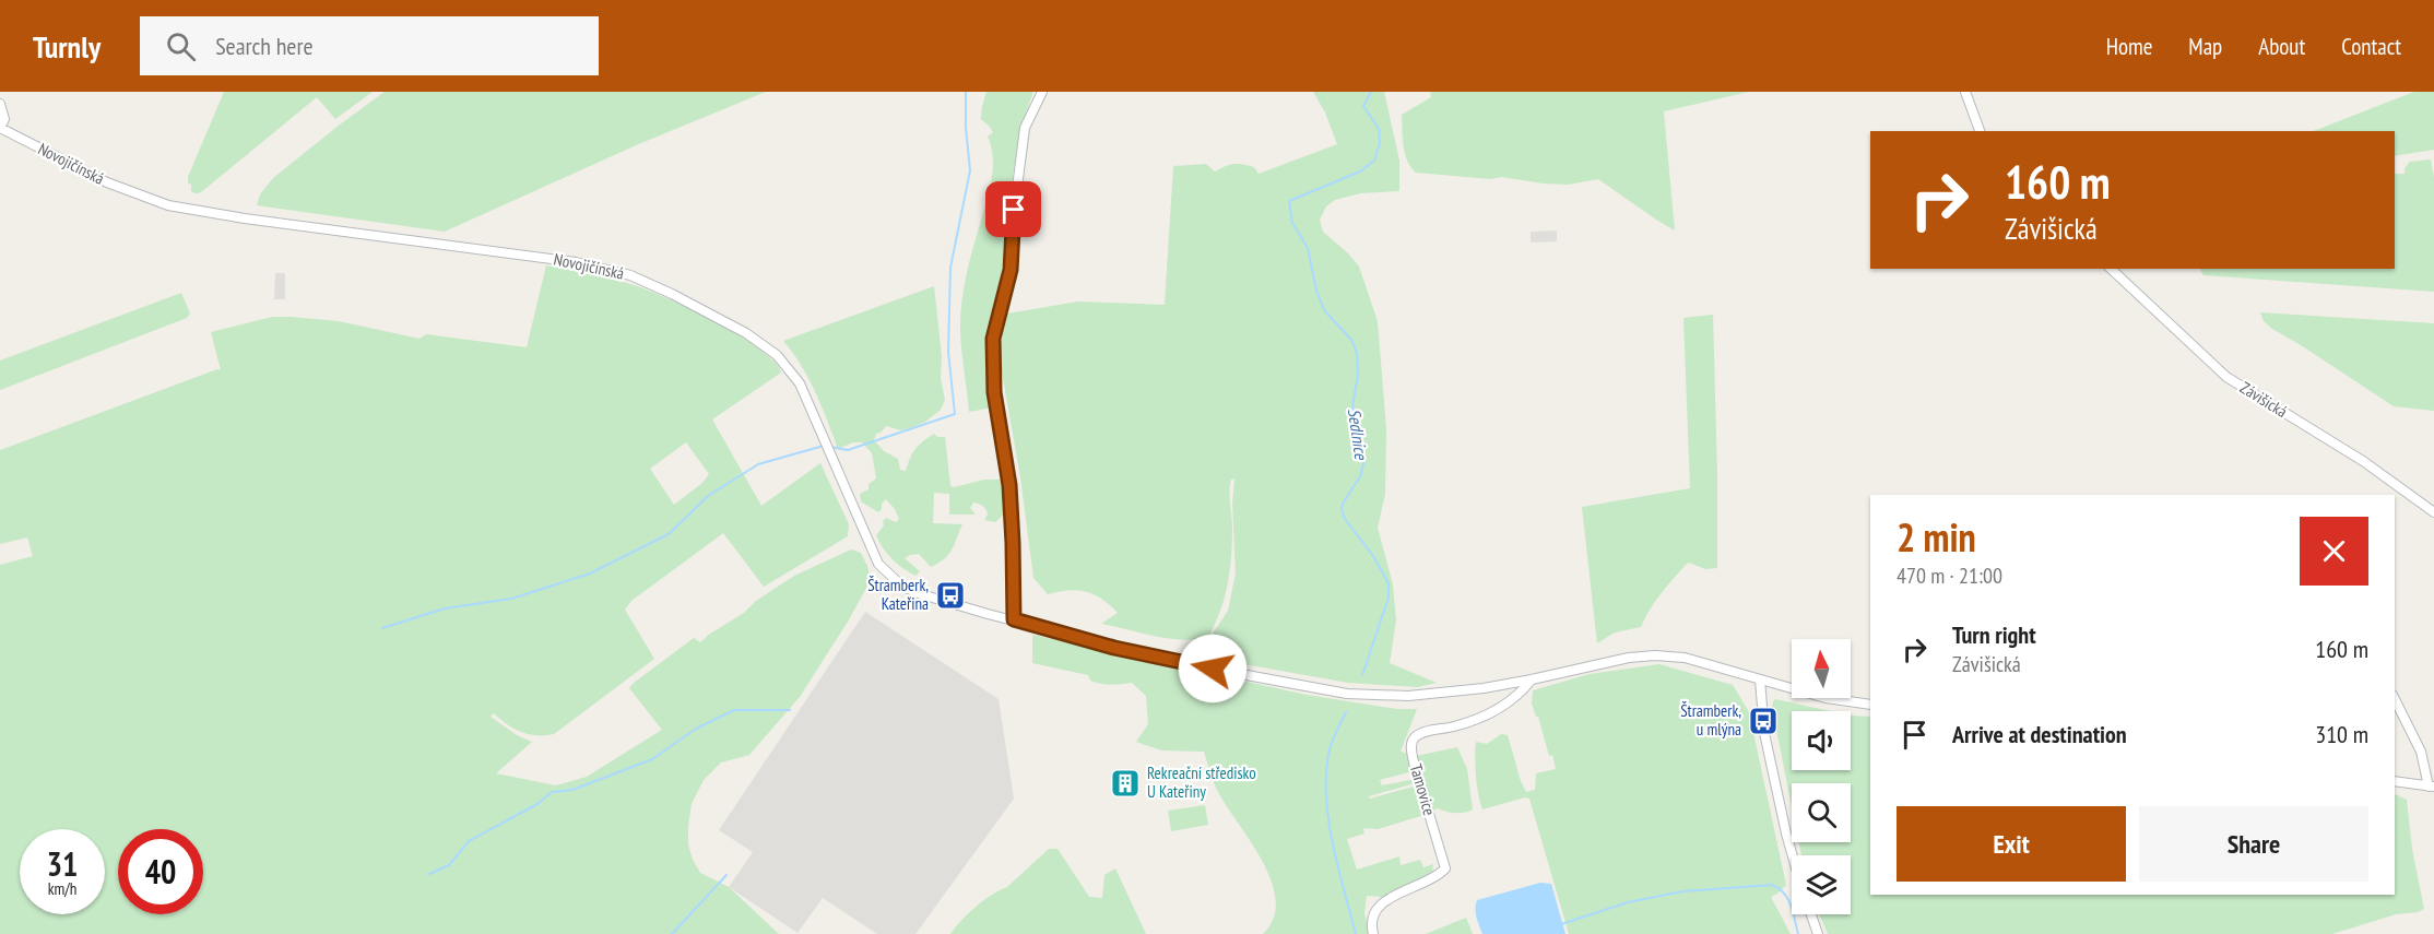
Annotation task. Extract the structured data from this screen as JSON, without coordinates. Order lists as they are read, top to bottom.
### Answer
{
  "streets": {
    "street": ["Novojičínská", "Závišická", "Tamovice"]
  },
  "crossings": [
    ["Novojičínská", "Tamovice"]
  ],
  "water": ["Sedlnice"],
  "places": {
    "bus stop": ["Štramberk, Kateřina", "Štramberk, u mlýna"],
    "building": ["Rekreační středisko U Kateřiny"]
  },
  "north": "top",
  "page": {
    "header": "Turnly",
    "search": "Search here",
    "nav": [
      "Home",
      "Map",
      "About",
      "Contact"
    ],
    "turn": ["160 m", "Závišická"],
    "heading": ["2 min", "470 m · 21:00"],
    "list": [
      {
        "name": "Turn right",
        "note": "Závišická",
        "value": "160 m"
      },
      {
        "name": "Arrive at destination",
        "value": "310 m"
      }
    ],
    "buttons": ["Exit", "Share"],
    "speed": "31 km/h",
    "limit": "40"
  }
}
